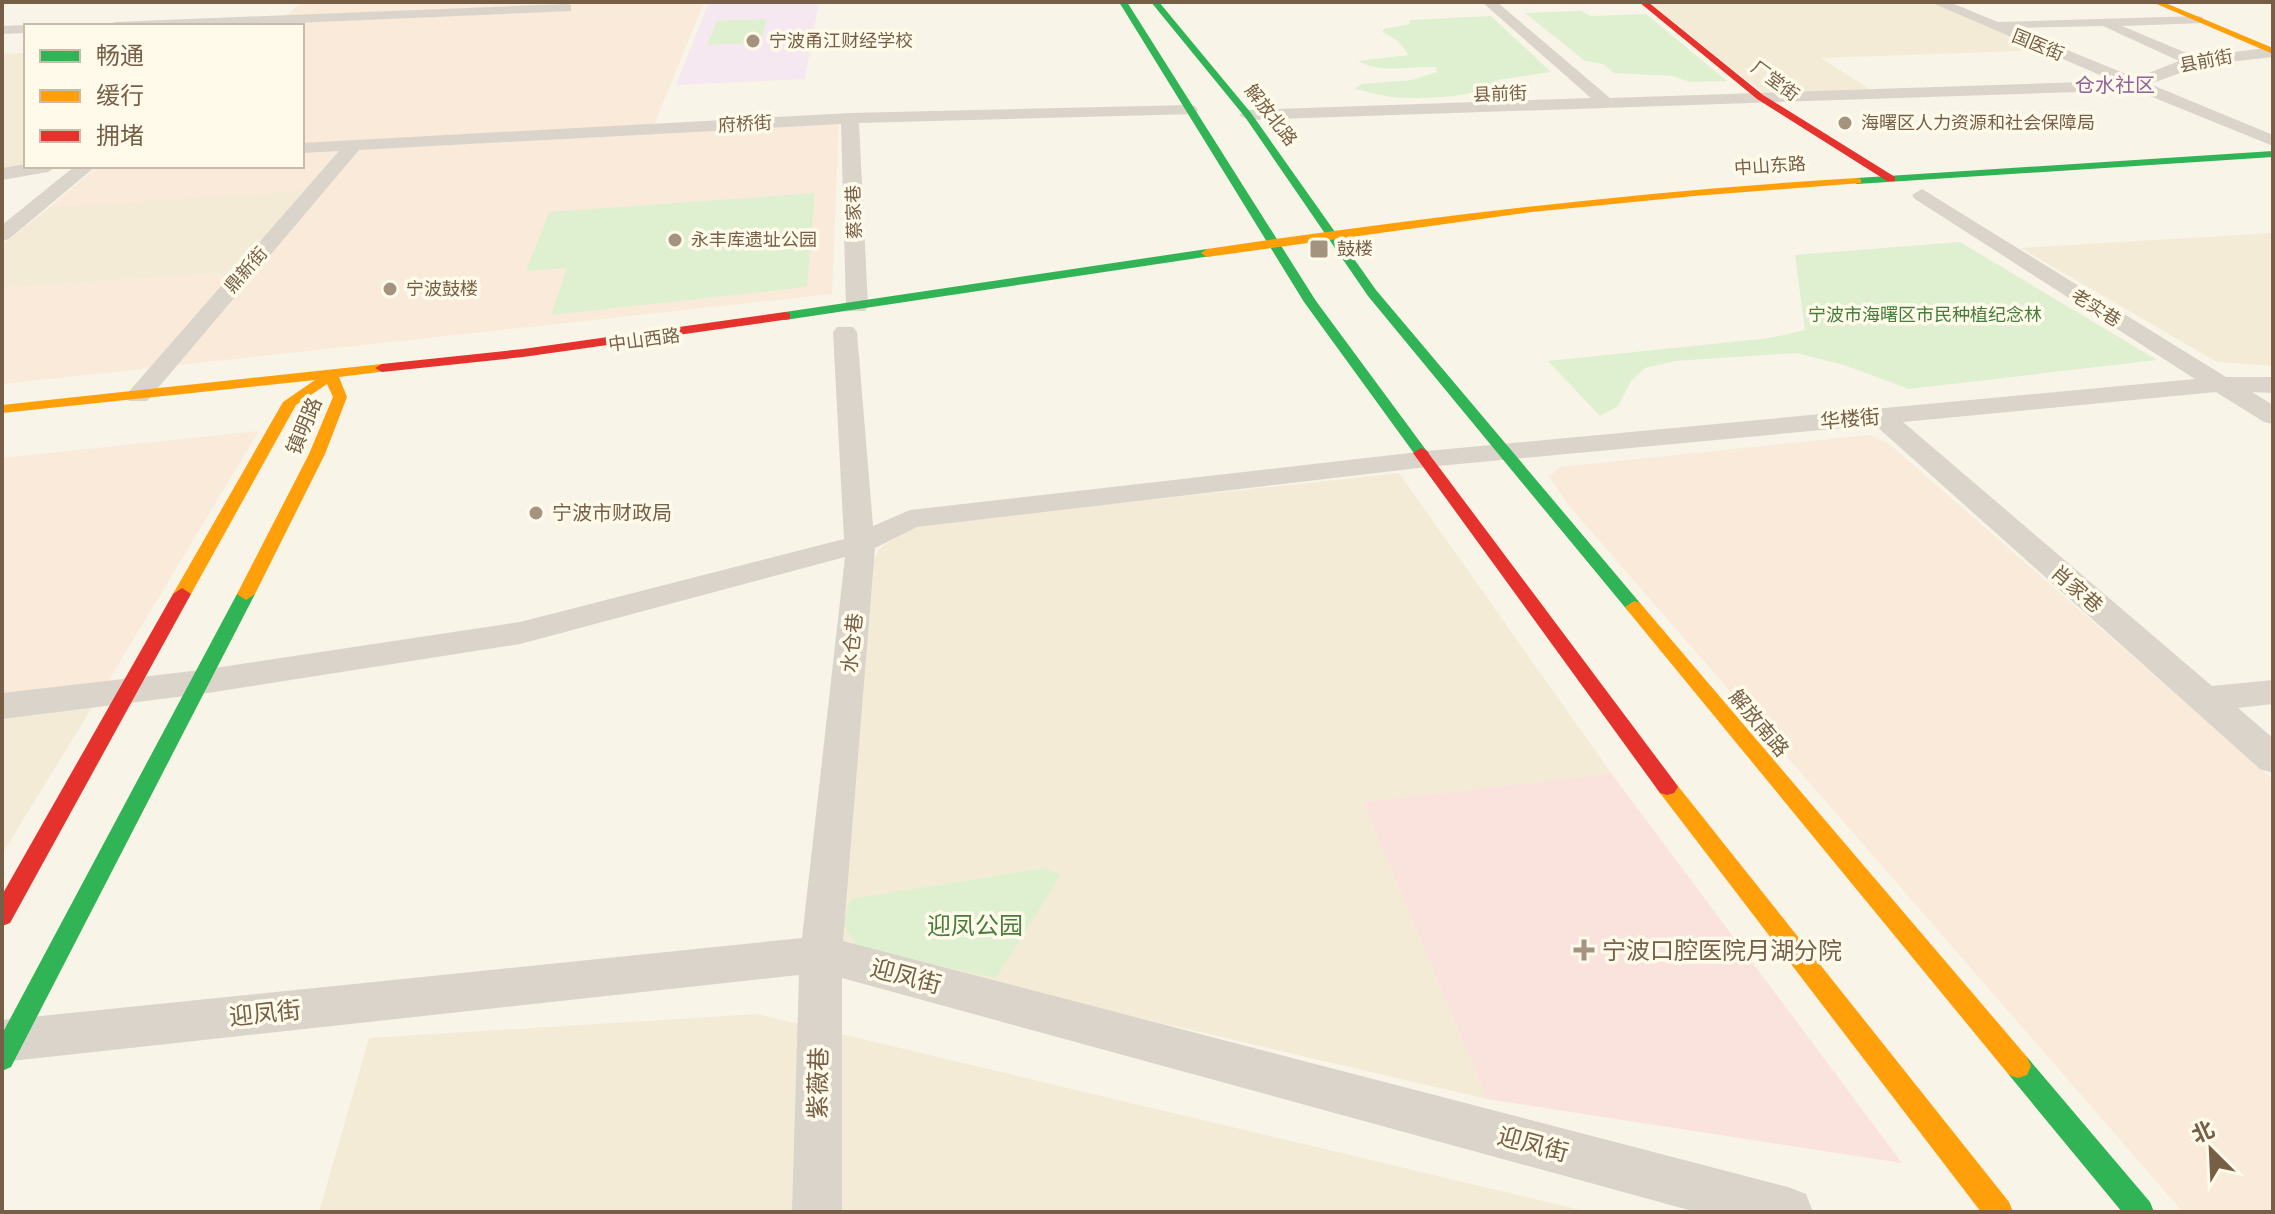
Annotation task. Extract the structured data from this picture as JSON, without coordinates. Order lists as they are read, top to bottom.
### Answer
{
  "streets": {
    "main road": [
      "厂堂街",
      "解放北路",
      "中山东路",
      "中山西路",
      "镇明路",
      "解放南路"
    ],
    "street": [
      "国医街",
      "县前街",
      "府桥街",
      "蔡家巷",
      "鼎新街",
      "老实巷",
      "华楼街",
      "肖家巷",
      "水仓巷",
      "迎凤街",
      "紫薇巷"
    ]
  },
  "crossings": [
    ["国医街", "县前街"],
    ["县前街", "厂堂街"],
    ["县前街", "解放北路"],
    ["厂堂街", "中山东路"],
    ["解放北路", "中山东路"],
    ["解放北路", "解放南路"],
    ["府桥街", "蔡家巷"],
    ["府桥街", "鼎新街"],
    ["中山东路", "中山西路"],
    ["蔡家巷", "中山西路"],
    ["蔡家巷", "水仓巷"],
    ["鼎新街", "中山西路"],
    ["老实巷", "华楼街"],
    ["中山西路", "镇明路"],
    ["中山西路", "水仓巷"],
    ["华楼街", "镇明路"],
    ["华楼街", "肖家巷"],
    ["华楼街", "水仓巷"],
    ["华楼街", "解放南路"],
    ["镇明路", "迎凤街"],
    ["水仓巷", "迎凤街"],
    ["水仓巷", "紫薇巷"],
    ["迎凤街", "紫薇巷"]
  ],
  "districts": ["仓水社区"],
  "parks": ["宁波市海曙区市民种植纪念林", "迎凤公园"],
  "places": {
    "other": [
      "宁波甬江财经学校",
      "海曙区人力资源和社会保障局",
      "永丰库遗址公园",
      "宁波鼓楼",
      "宁波市财政局"
    ],
    "transit": ["鼓楼"],
    "health": ["宁波口腔医院月湖分院"]
  },
  "legend": ["畅通", "缓行", "拥堵"],
  "north": "top left"
}
